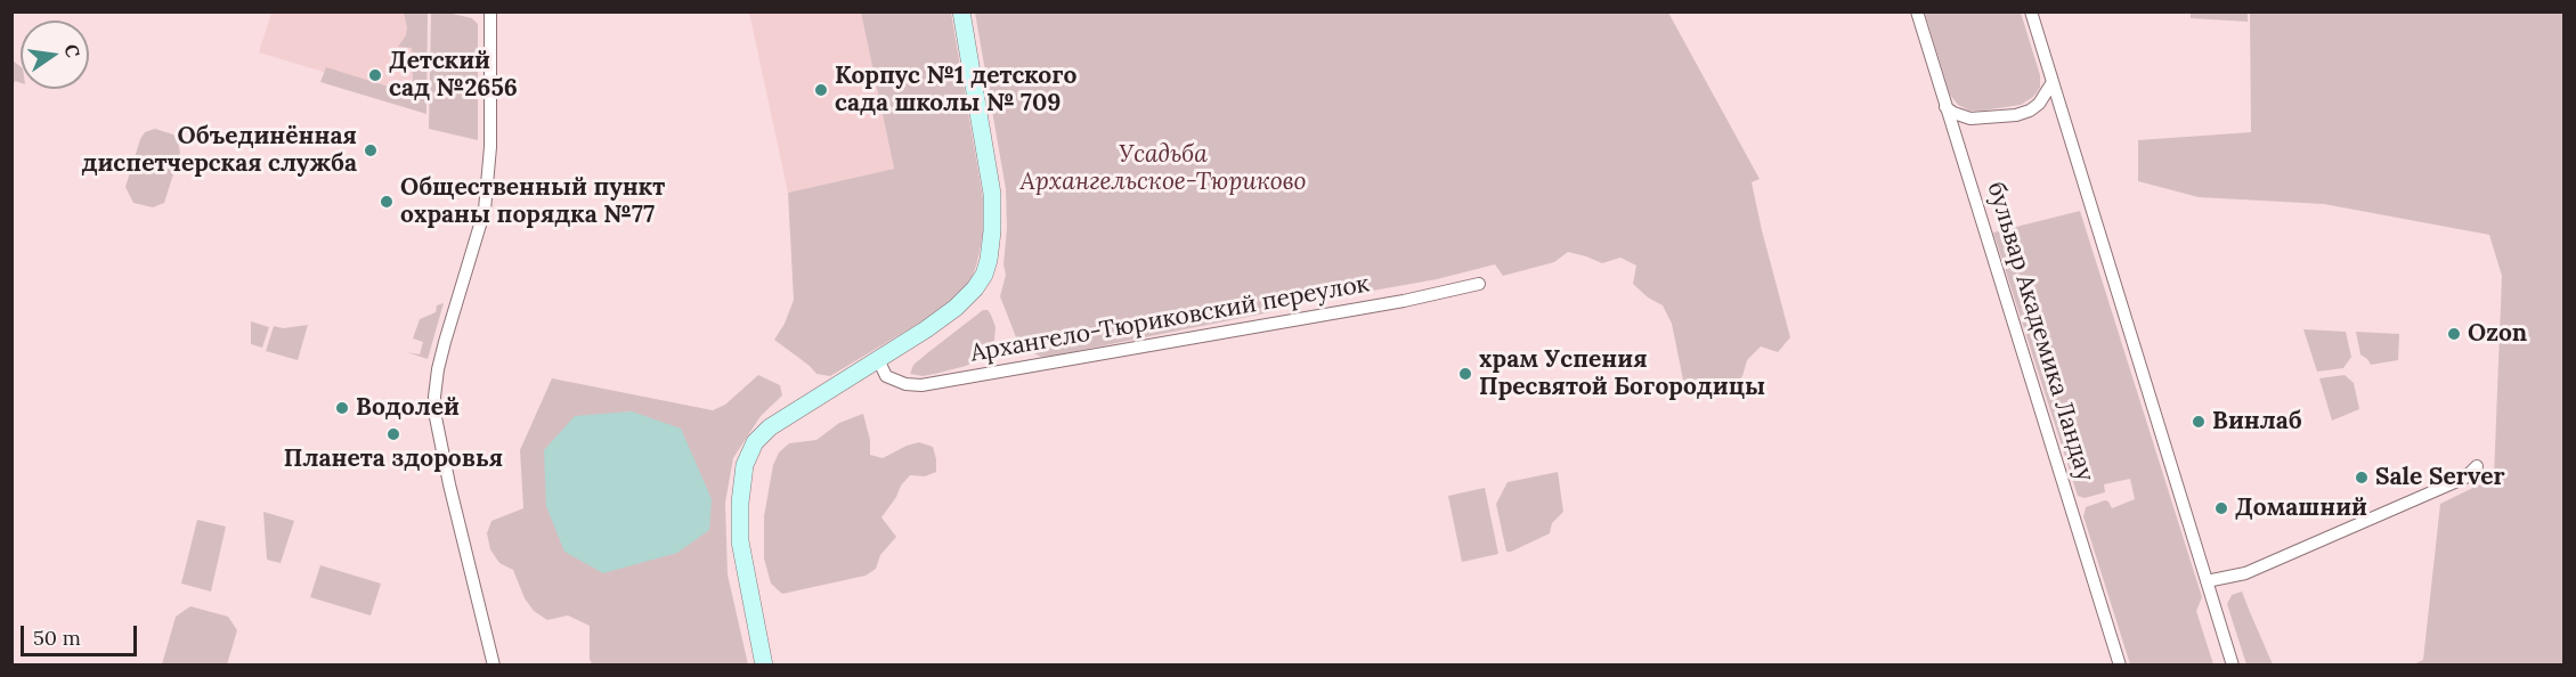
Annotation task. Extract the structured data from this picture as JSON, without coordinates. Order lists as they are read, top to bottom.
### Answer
{
  "streets": {
    "street": ["Архангело-Тюриковский переулок", "бульвар Академика Ландау"]
  },
  "parks": ["Усадьба Архангельское-Тюриково"],
  "places": [
    "Детский сад №2656",
    "Корпус №1 детского сада школы № 709",
    "Объединённая диспетчерская служба",
    "Общественный пункт охраны порядка №77",
    "Ozon",
    "храм Успения Пресвятой Богородицы",
    "Водолей",
    "Винлаб",
    "Планета здоровья",
    "Sale Server",
    "Домашний"
  ],
  "scale_bar": "50 m",
  "north": "right"
}
